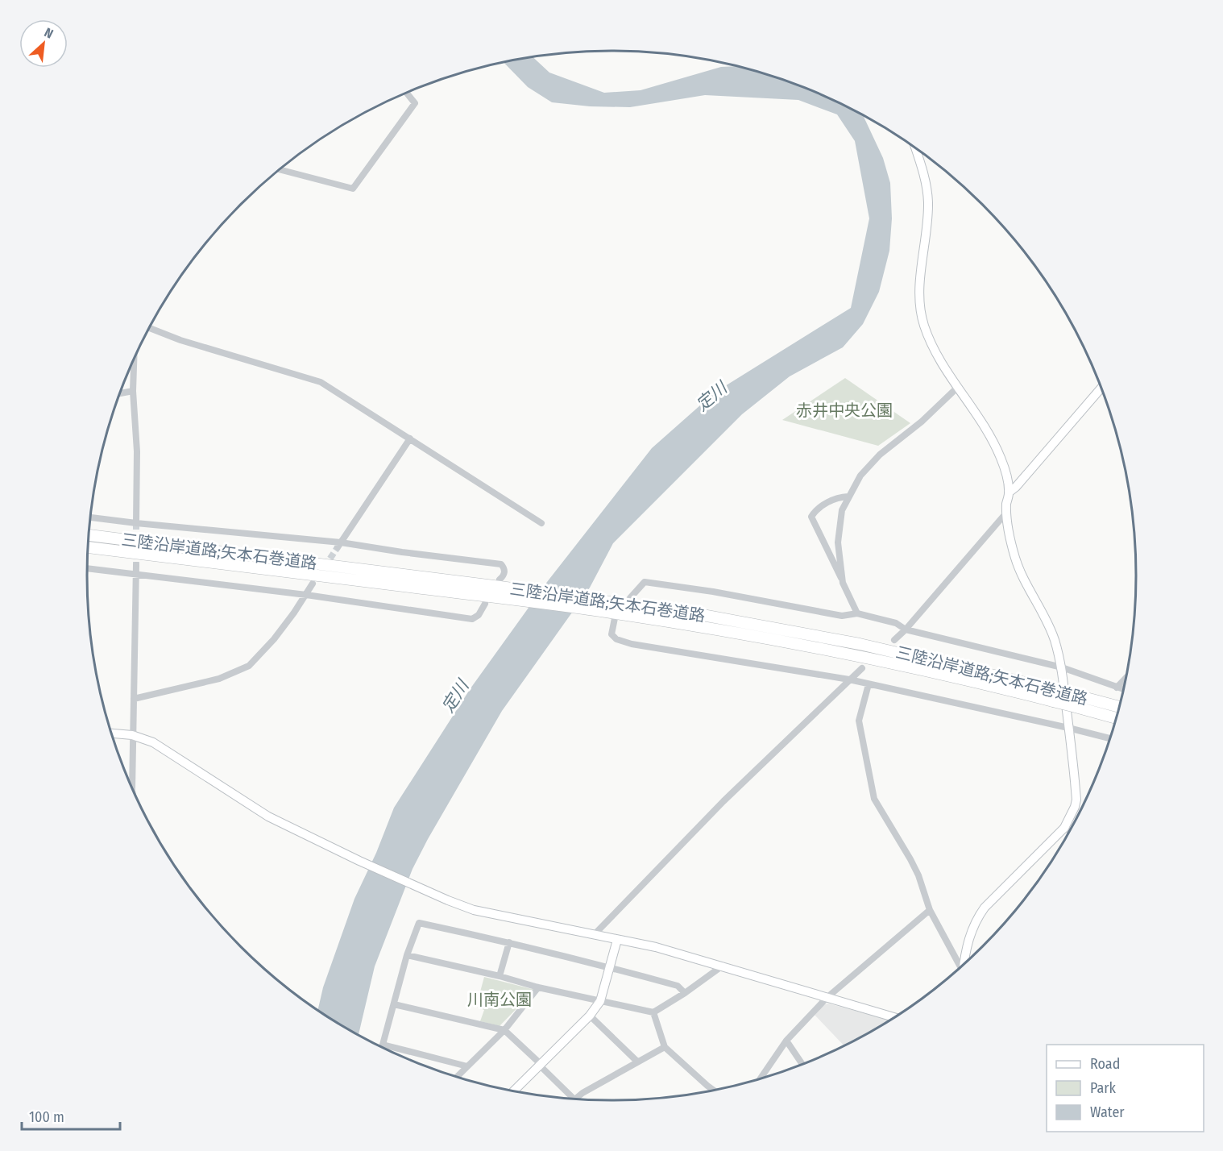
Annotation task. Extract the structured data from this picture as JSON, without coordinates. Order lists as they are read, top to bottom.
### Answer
{
  "streets": {
    "highway": ["三陸沿岸道路;矢本石巻道路"]
  },
  "water": ["定川"],
  "parks": ["赤井中央公園", "川南公園"],
  "legend": ["Road", "Park", "Water"],
  "scale_bar": "100 m",
  "north": "top right"
}
